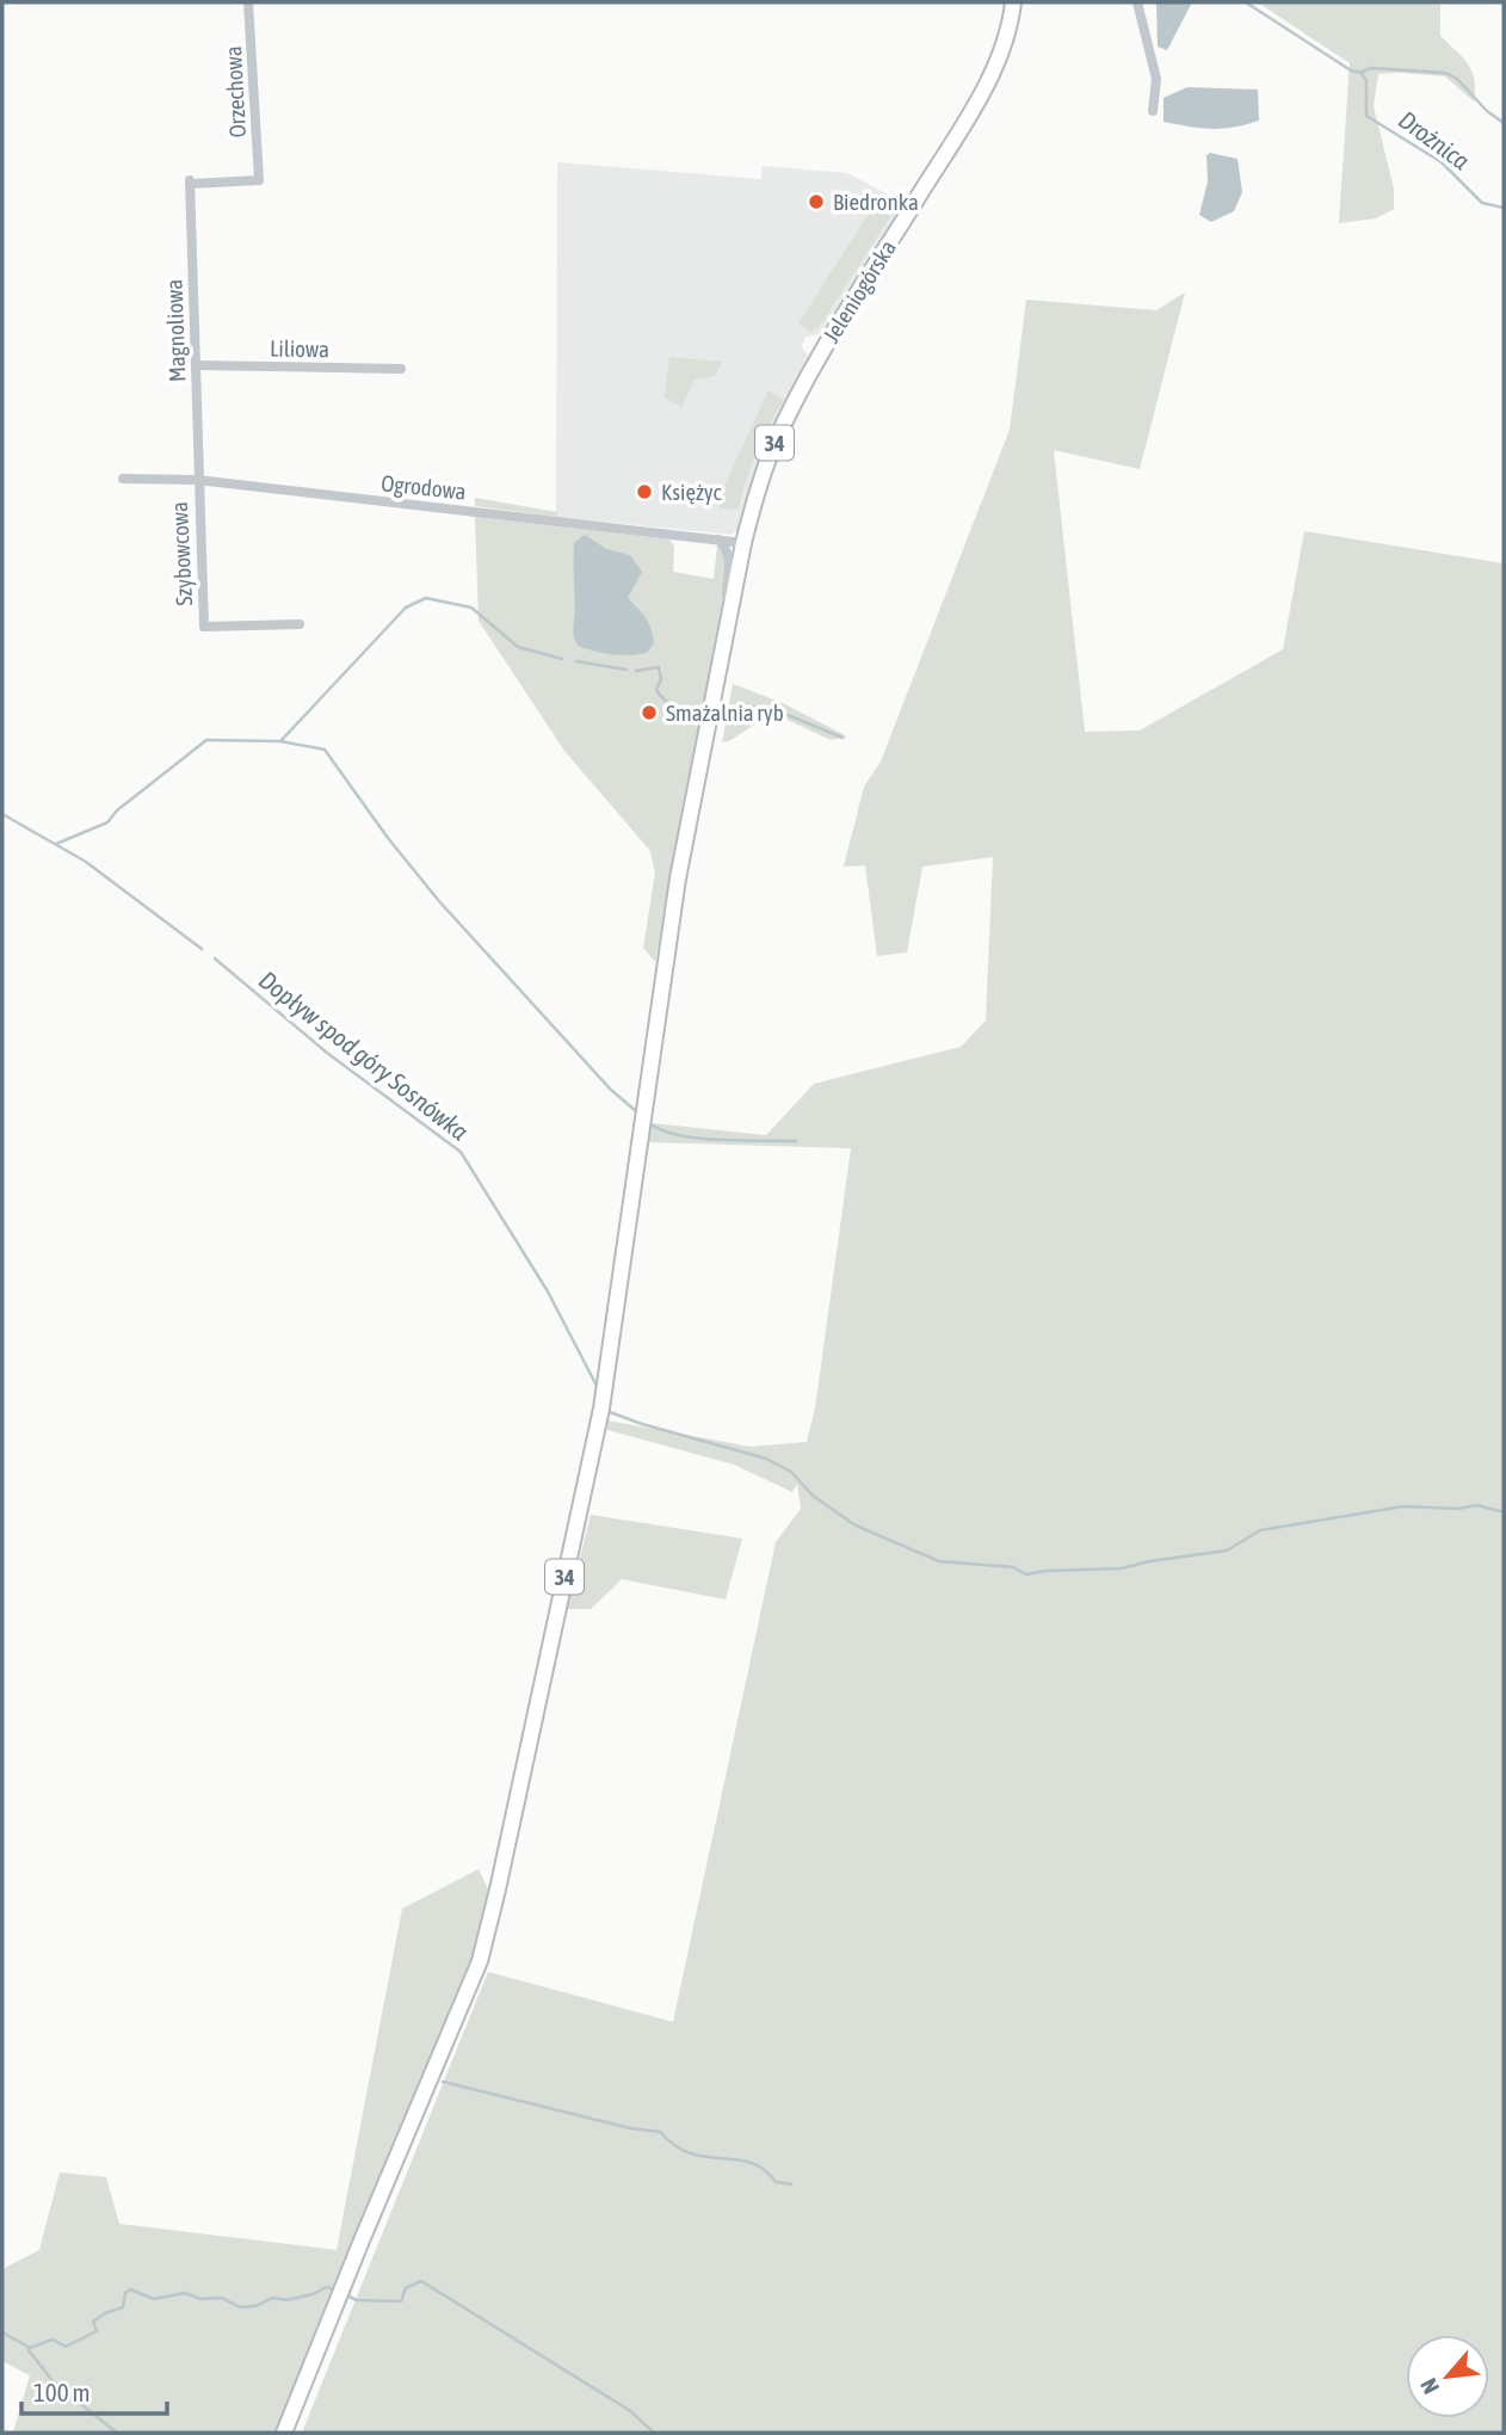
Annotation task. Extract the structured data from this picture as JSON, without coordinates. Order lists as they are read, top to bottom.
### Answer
{
  "streets": {
    "main road": ["Jeleniogórska", "34"],
    "street": [
      "Orzechowa",
      "Magnoliowa",
      "Liliowa",
      "Ogrodowa",
      "Szybowcowa"
    ]
  },
  "crossings": [
    ["Orzechowa", "Magnoliowa"],
    ["Jeleniogórska", "34"],
    ["Jeleniogórska", "Ogrodowa"],
    ["Magnoliowa", "Liliowa"],
    ["Magnoliowa", "Ogrodowa"],
    ["Magnoliowa", "Szybowcowa"],
    ["34", "Ogrodowa"],
    ["Ogrodowa", "Szybowcowa"]
  ],
  "water": ["Drożnica", "Dopływ spod góry Sosnówka"],
  "places": ["Biedronka", "Księżyc", "Smażalnia ryb"],
  "scale_bar": "100 m",
  "north": "bottom left"
}
